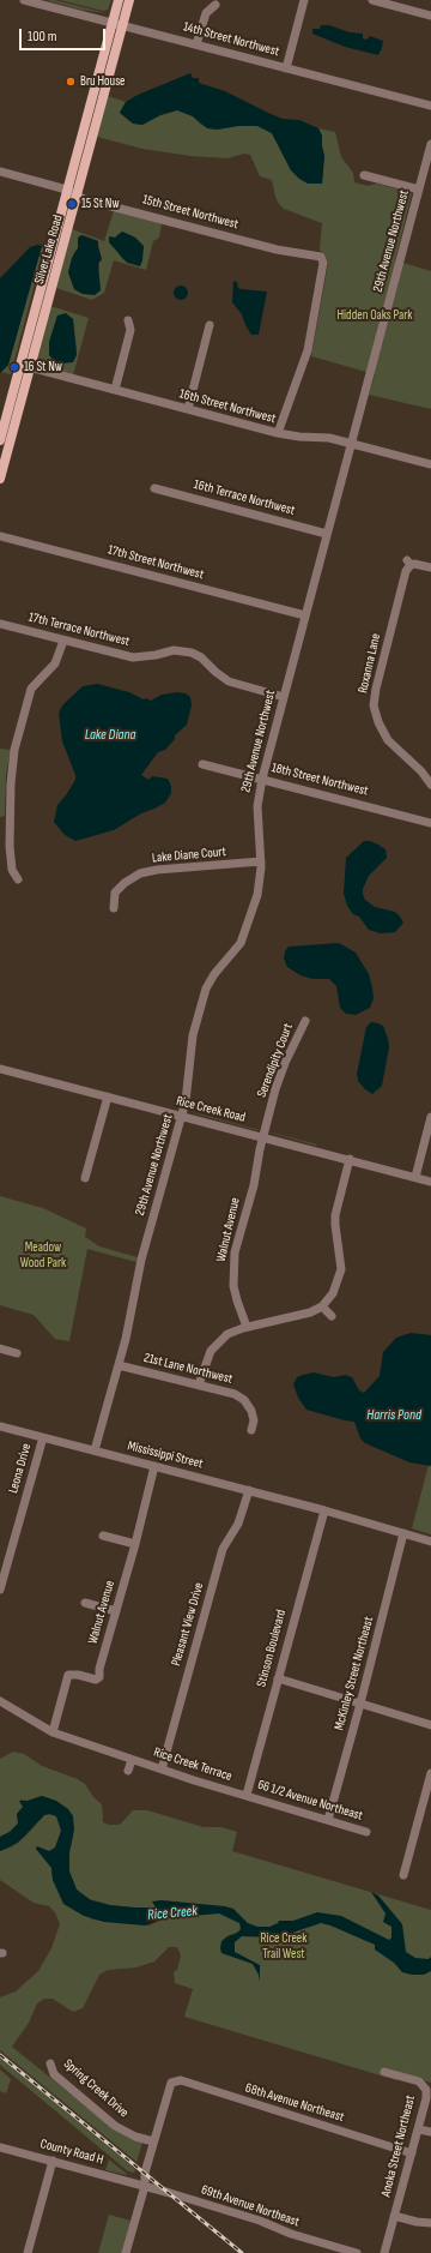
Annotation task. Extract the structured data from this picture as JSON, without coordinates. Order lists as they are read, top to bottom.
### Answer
{
  "streets": {
    "main road": ["Silver Lake Road"],
    "street": [
      "14th Street Northwest",
      "15th Street Northwest",
      "29th Avenue Northwest",
      "16th Street Northwest",
      "16th Terrace Northwest",
      "17th Street Northwest",
      "17th Terrace Northwest",
      "Roxanna Lane",
      "18th Street Northwest",
      "Lake Diane Court",
      "Serendipity Court",
      "Rice Creek Road",
      "Walnut Avenue",
      "21st Lane Northwest",
      "Mississippi Street",
      "Leona Drive",
      "Pleasant View Drive",
      "Stinson Boulevard",
      "McKinley Street Northeast",
      "Rice Creek Terrace",
      "66 1/2 Avenue Northeast",
      "Spring Creek Drive",
      "68th Avenue Northeast",
      "Anoka Street Northeast",
      "County Road H",
      "69th Avenue Northeast"
    ]
  },
  "crossings": [
    ["14th Street Northwest", "Silver Lake Road"],
    ["15th Street Northwest", "Silver Lake Road"],
    ["15th Street Northwest", "16th Street Northwest"],
    ["29th Avenue Northwest", "16th Street Northwest"],
    ["29th Avenue Northwest", "16th Terrace Northwest"],
    ["29th Avenue Northwest", "17th Street Northwest"],
    ["29th Avenue Northwest", "17th Terrace Northwest"],
    ["29th Avenue Northwest", "18th Street Northwest"],
    ["29th Avenue Northwest", "Lake Diane Court"],
    ["29th Avenue Northwest", "Rice Creek Road"],
    ["29th Avenue Northwest", "21st Lane Northwest"],
    ["29th Avenue Northwest", "Mississippi Street"],
    ["Silver Lake Road", "16th Street Northwest"],
    ["Serendipity Court", "Rice Creek Road"],
    ["Serendipity Court", "Walnut Avenue"],
    ["Rice Creek Road", "Walnut Avenue"],
    ["Walnut Avenue", "Mississippi Street"],
    ["Walnut Avenue", "Rice Creek Terrace"],
    ["Mississippi Street", "Leona Drive"],
    ["Mississippi Street", "Pleasant View Drive"],
    ["Mississippi Street", "Stinson Boulevard"],
    ["Mississippi Street", "McKinley Street Northeast"],
    ["Pleasant View Drive", "Rice Creek Terrace"],
    ["Stinson Boulevard", "Rice Creek Terrace"],
    ["Stinson Boulevard", "66 1/2 Avenue Northeast"],
    ["McKinley Street Northeast", "66 1/2 Avenue Northeast"],
    ["Rice Creek Terrace", "66 1/2 Avenue Northeast"],
    ["Spring Creek Drive", "68th Avenue Northeast"],
    ["68th Avenue Northeast", "Anoka Street Northeast"],
    ["County Road H", "69th Avenue Northeast"]
  ],
  "water": ["Lake Diana", "Harris Pond", "Rice Creek"],
  "parks": ["Hidden Oaks Park", "Meadow Wood Park", "Rice Creek Trail West"],
  "places": ["Bru House", "15 St Nw", "16 St Nw"],
  "scale_bar": "100 m"
}
